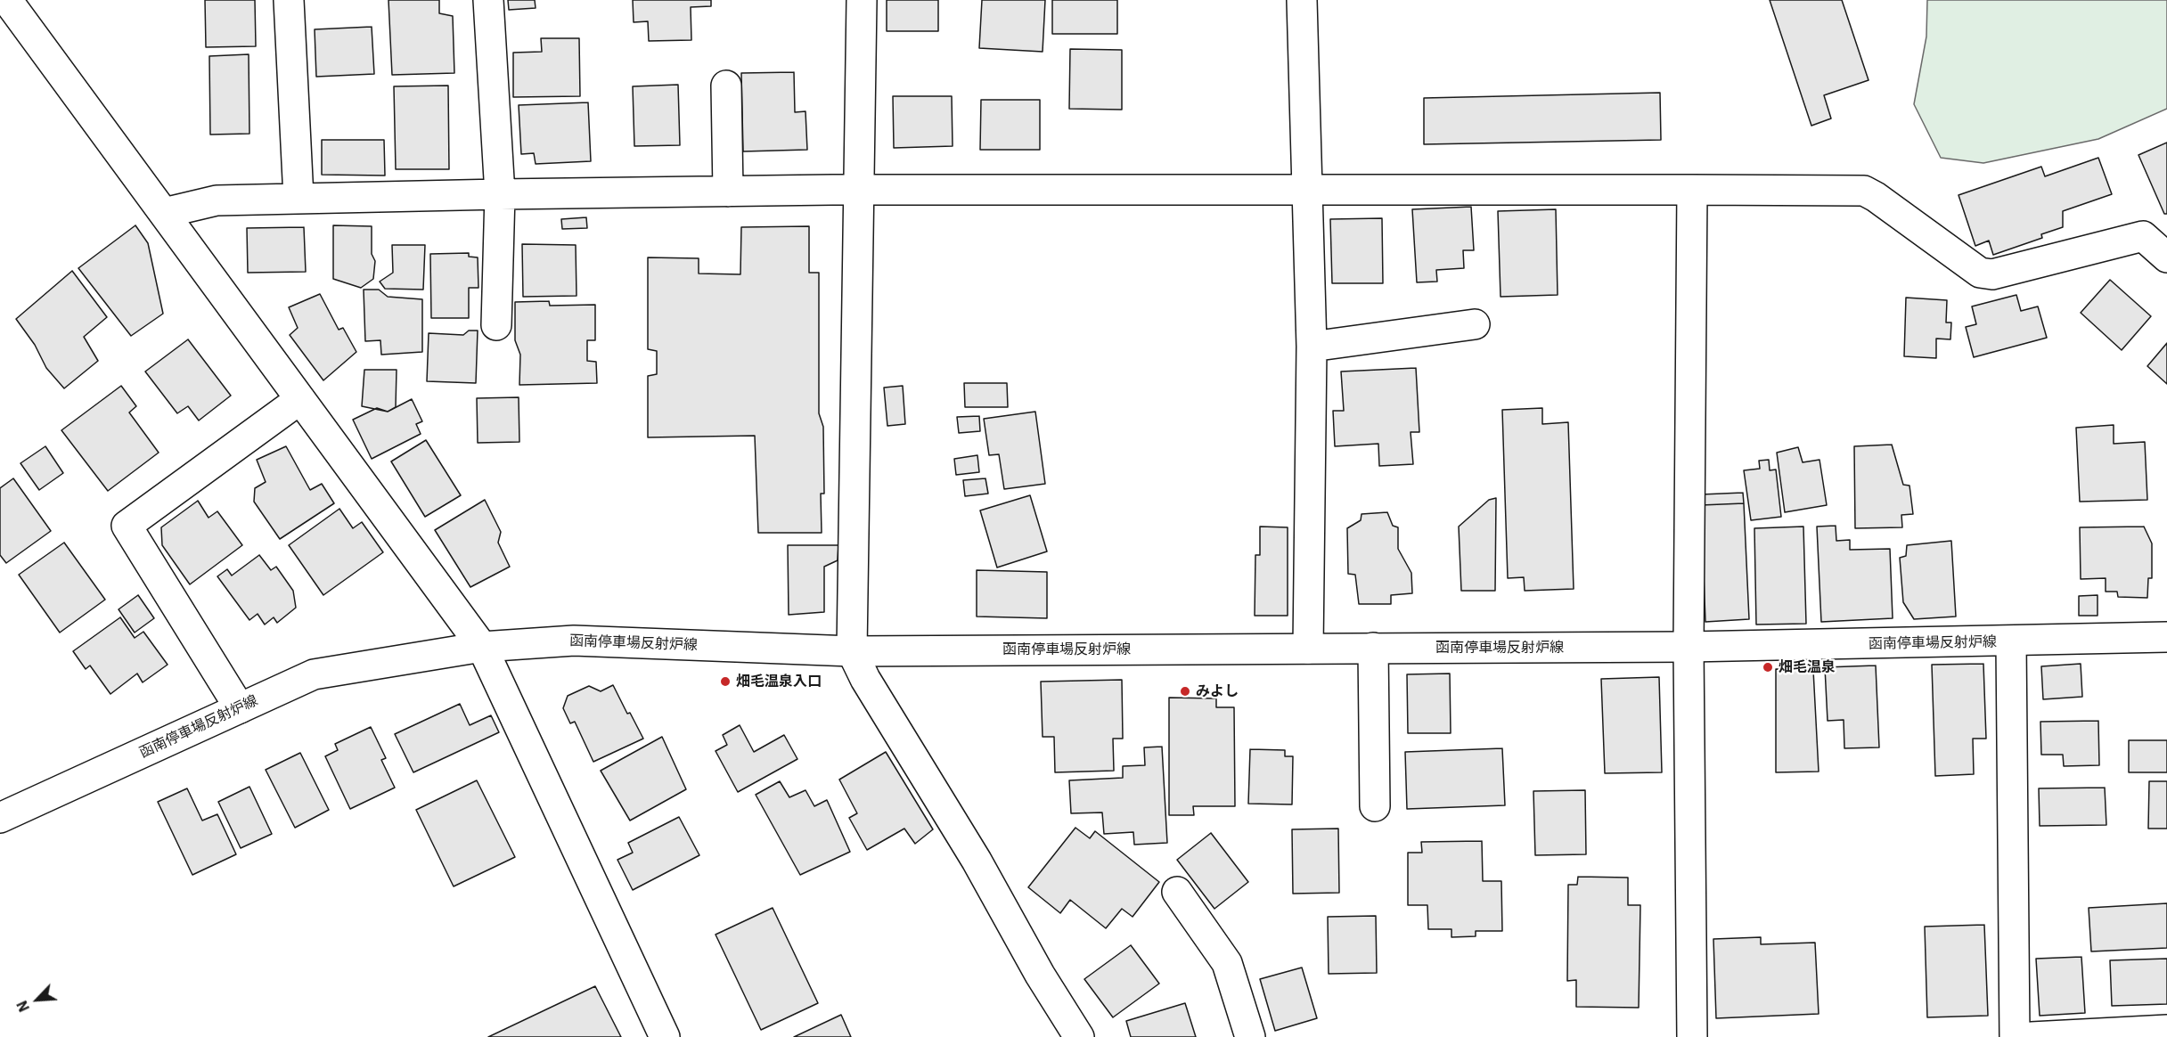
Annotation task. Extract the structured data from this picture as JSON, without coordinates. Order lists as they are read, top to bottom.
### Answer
{
  "streets": {
    "street": ["函南停車場反射炉線"]
  },
  "places": ["畑毛温泉", "畑毛温泉入口", "みよし"],
  "north": "bottom left"
}
